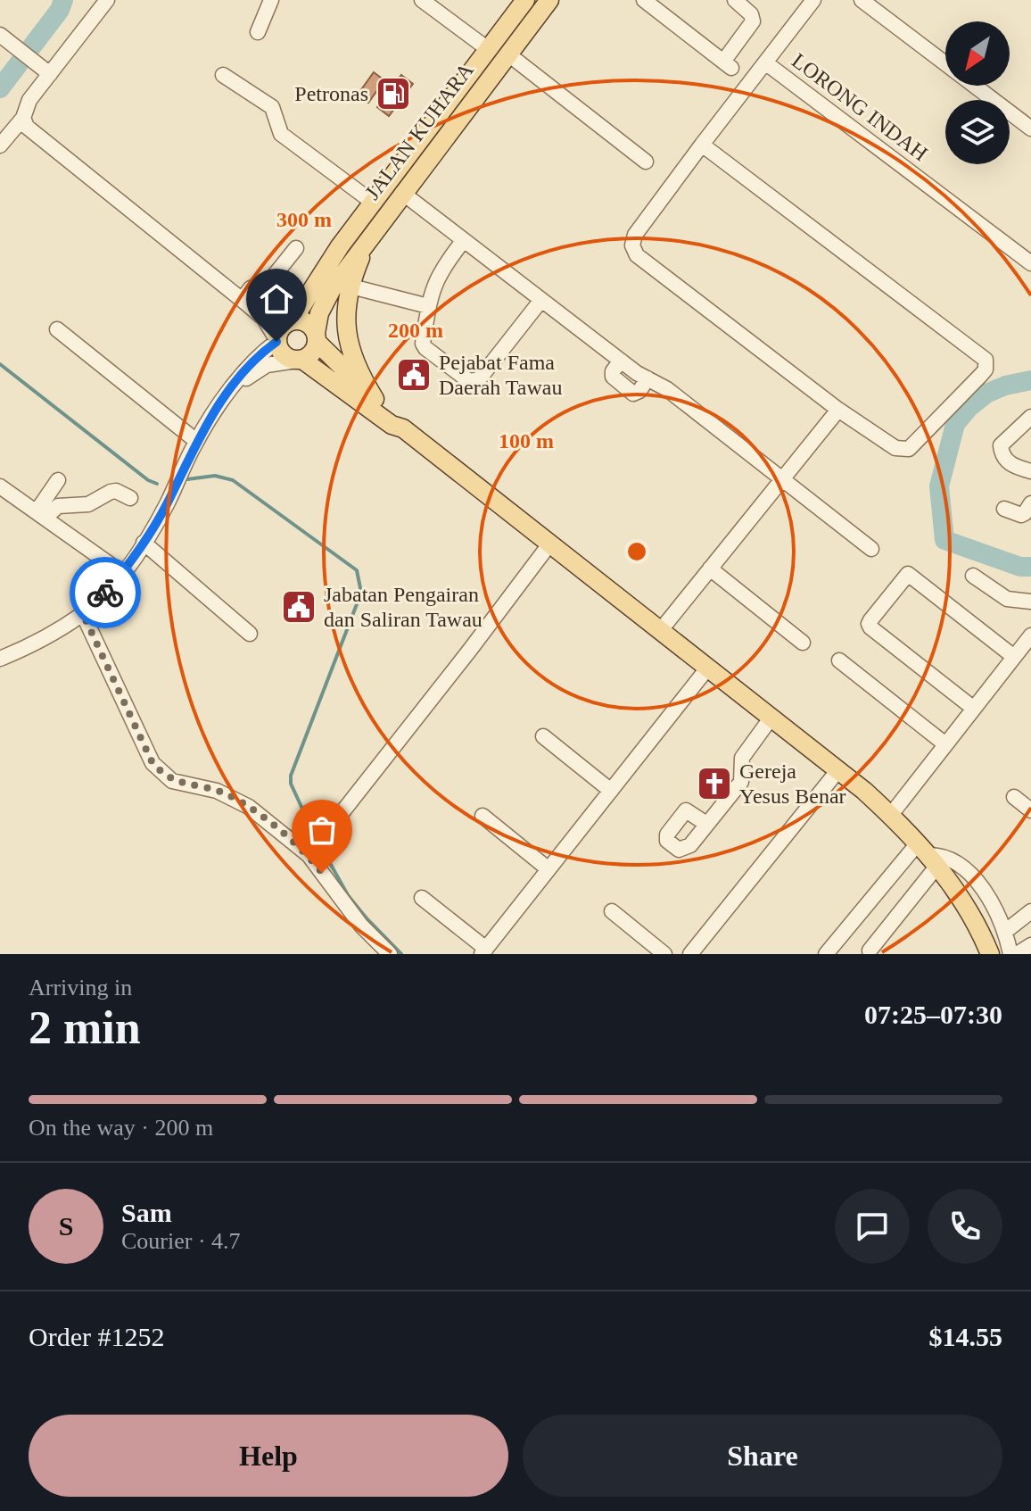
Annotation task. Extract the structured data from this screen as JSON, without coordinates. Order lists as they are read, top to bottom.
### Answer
{
  "streets": {
    "main road": ["JALAN KUHARA"],
    "street": ["LORONG INDAH"]
  },
  "places": {
    "fuel station": ["Petronas"],
    "public building": ["Pejabat Fama Daerah Tawau", "Jabatan Pengairan dan Saliran Tawau"],
    "church": ["Gereja Yesus Benar"]
  },
  "north": "bottom left",
  "page": {
    "heading": ["2 min", "Arriving in", "07:25–07:30"],
    "panel": [
      "Sam",
      "Courier · 4.7",
      "Order #1252",
      "$14.55"
    ],
    "bar": "On the way · 200 m",
    "round": "S",
    "buttons": ["Help", "Share"]
  },
  "rings": ["300 m", "200 m", "100 m"]
}
